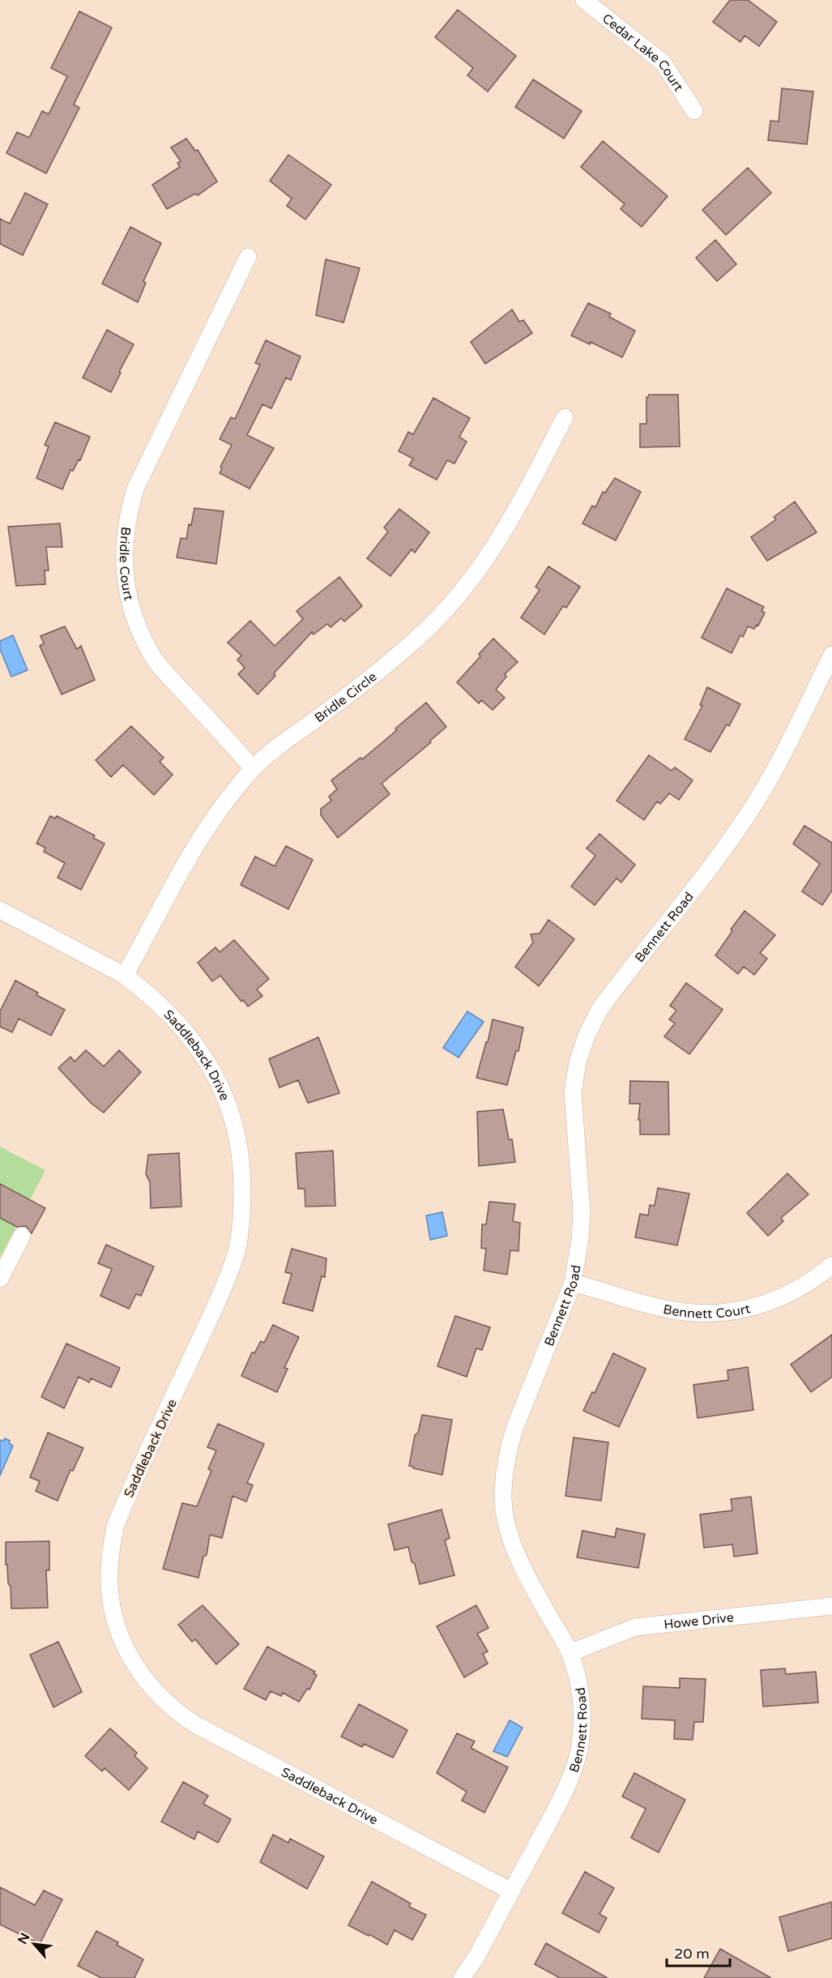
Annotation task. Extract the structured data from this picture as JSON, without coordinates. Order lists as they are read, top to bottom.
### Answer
{
  "streets": {
    "street": [
      "Cedar Lake Court",
      "Bridle Court",
      "Bridle Circle",
      "Bennett Road",
      "Saddleback Drive",
      "Bennett Court",
      "Howe Drive"
    ]
  },
  "crossings": [
    ["Bridle Court", "Bridle Circle"],
    ["Bridle Circle", "Saddleback Drive"],
    ["Bennett Road", "Saddleback Drive"],
    ["Bennett Road", "Bennett Court"],
    ["Bennett Road", "Howe Drive"]
  ],
  "scale_bar": "20 m",
  "north": "top left"
}
